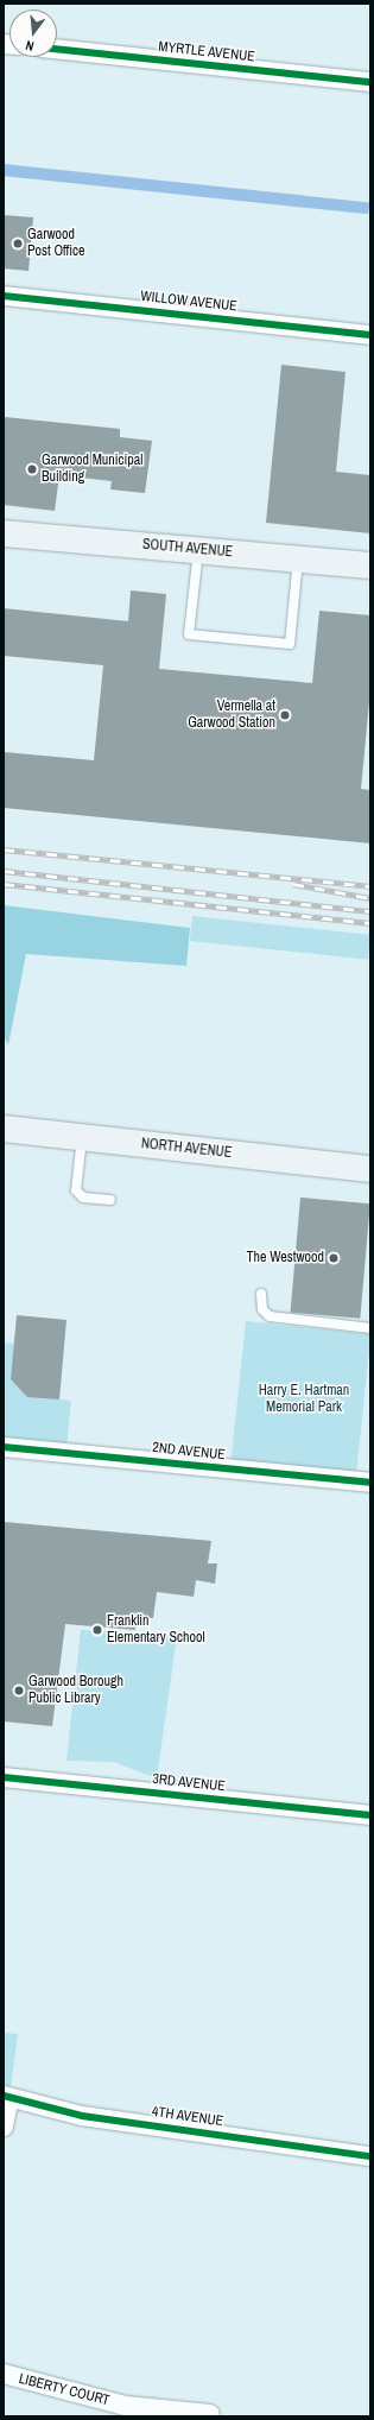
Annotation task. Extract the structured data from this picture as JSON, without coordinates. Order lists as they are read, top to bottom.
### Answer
{
  "streets": {
    "main road": ["SOUTH AVENUE", "NORTH AVENUE"],
    "street": [
      "MYRTLE AVENUE",
      "WILLOW AVENUE",
      "2ND AVENUE",
      "3RD AVENUE",
      "4TH AVENUE",
      "LIBERTY COURT"
    ]
  },
  "parks": ["Harry E. Hartman Memorial Park"],
  "places": [
    "Garwood Post Office",
    "Garwood Municipal Building",
    "Vermella at Garwood Station",
    "The Westwood",
    "Franklin Elementary School",
    "Garwood Borough Public Library"
  ],
  "north": "bottom"
}
